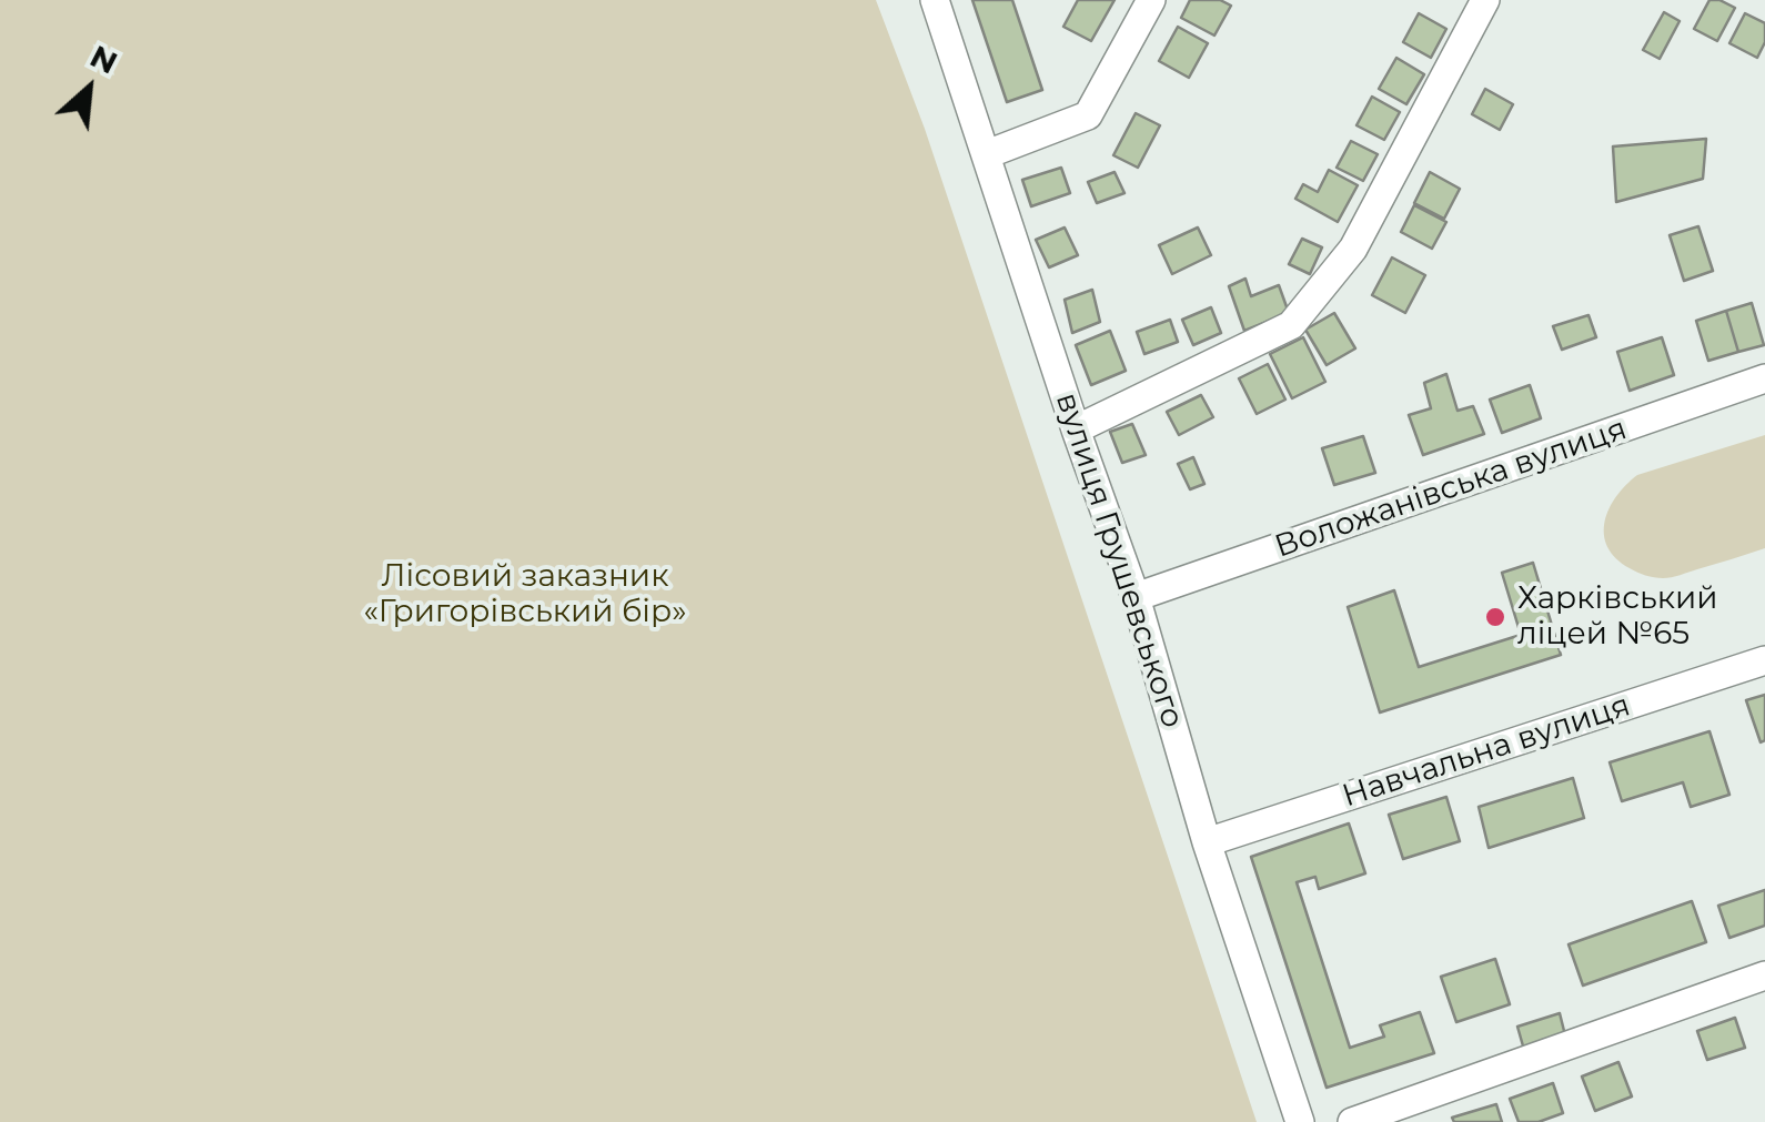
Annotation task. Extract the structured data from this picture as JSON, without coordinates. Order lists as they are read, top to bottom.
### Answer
{
  "streets": {
    "street": ["Воложанівська вулиця", "вулиця Грушевського", "Навчальна вулиця"]
  },
  "crossings": [
    ["Воложанівська вулиця", "вулиця Грушевського"],
    ["вулиця Грушевського", "Навчальна вулиця"]
  ],
  "parks": ["Лісовий заказник «Григорівський бір»"],
  "places": ["Харківський ліцей №65"],
  "north": "top right"
}
